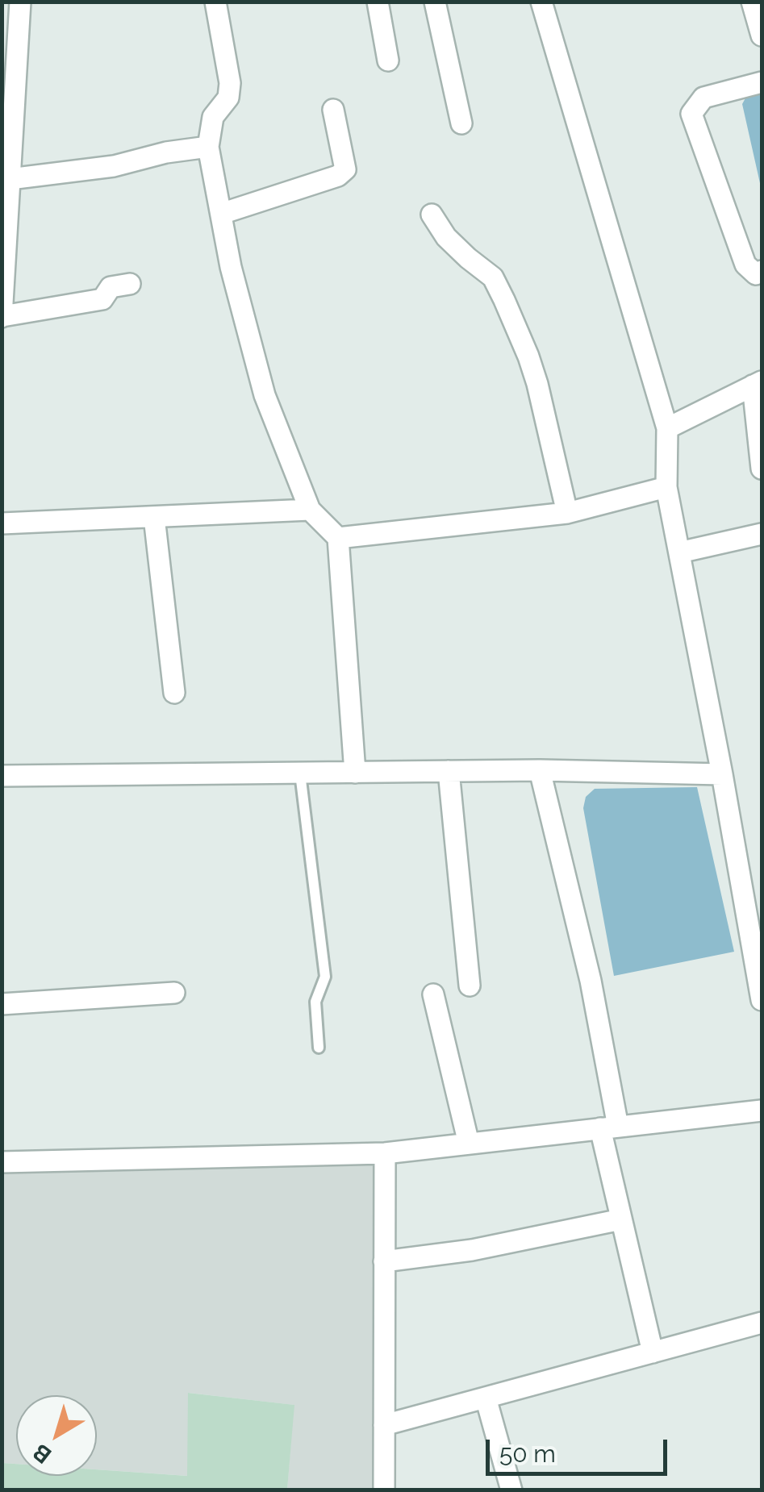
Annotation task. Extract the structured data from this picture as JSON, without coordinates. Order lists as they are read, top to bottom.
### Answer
{
  "scale_bar": "50 m",
  "north": "bottom left"
}
